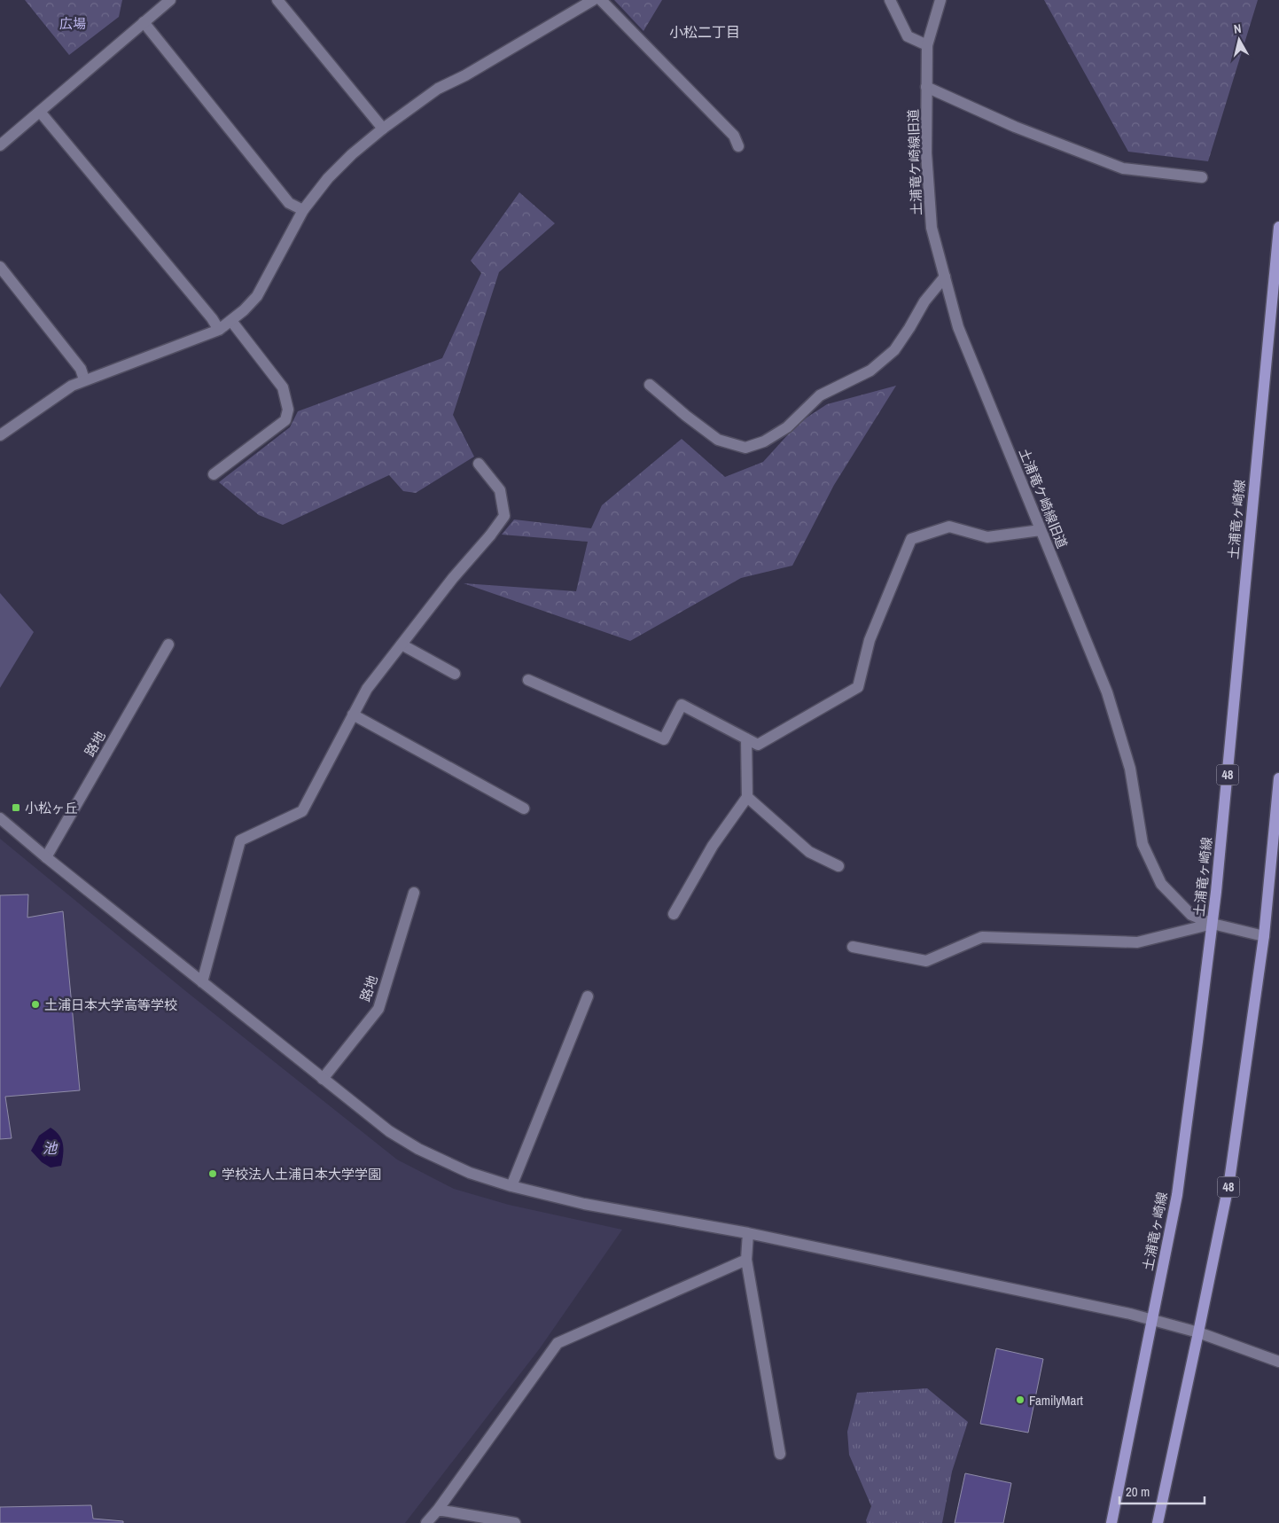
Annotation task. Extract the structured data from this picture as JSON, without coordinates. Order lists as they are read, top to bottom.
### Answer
{
  "streets": {
    "main road": ["土浦竜ヶ崎線", "48"],
    "street": ["土浦竜ケ崎線旧道", "路地"]
  },
  "crossings": [
    ["土浦竜ケ崎線旧道", "土浦竜ヶ崎線"],
    ["土浦竜ケ崎線旧道", "48"]
  ],
  "districts": ["小松二丁目"],
  "water": ["池"],
  "parks": ["広場"],
  "places": {
    "transit": ["小松ヶ丘"],
    "other": ["土浦日本大学高等学校", "学校法人土浦日本大学学園", "FamilyMart"]
  },
  "scale_bar": "20 m",
  "north": "top"
}
